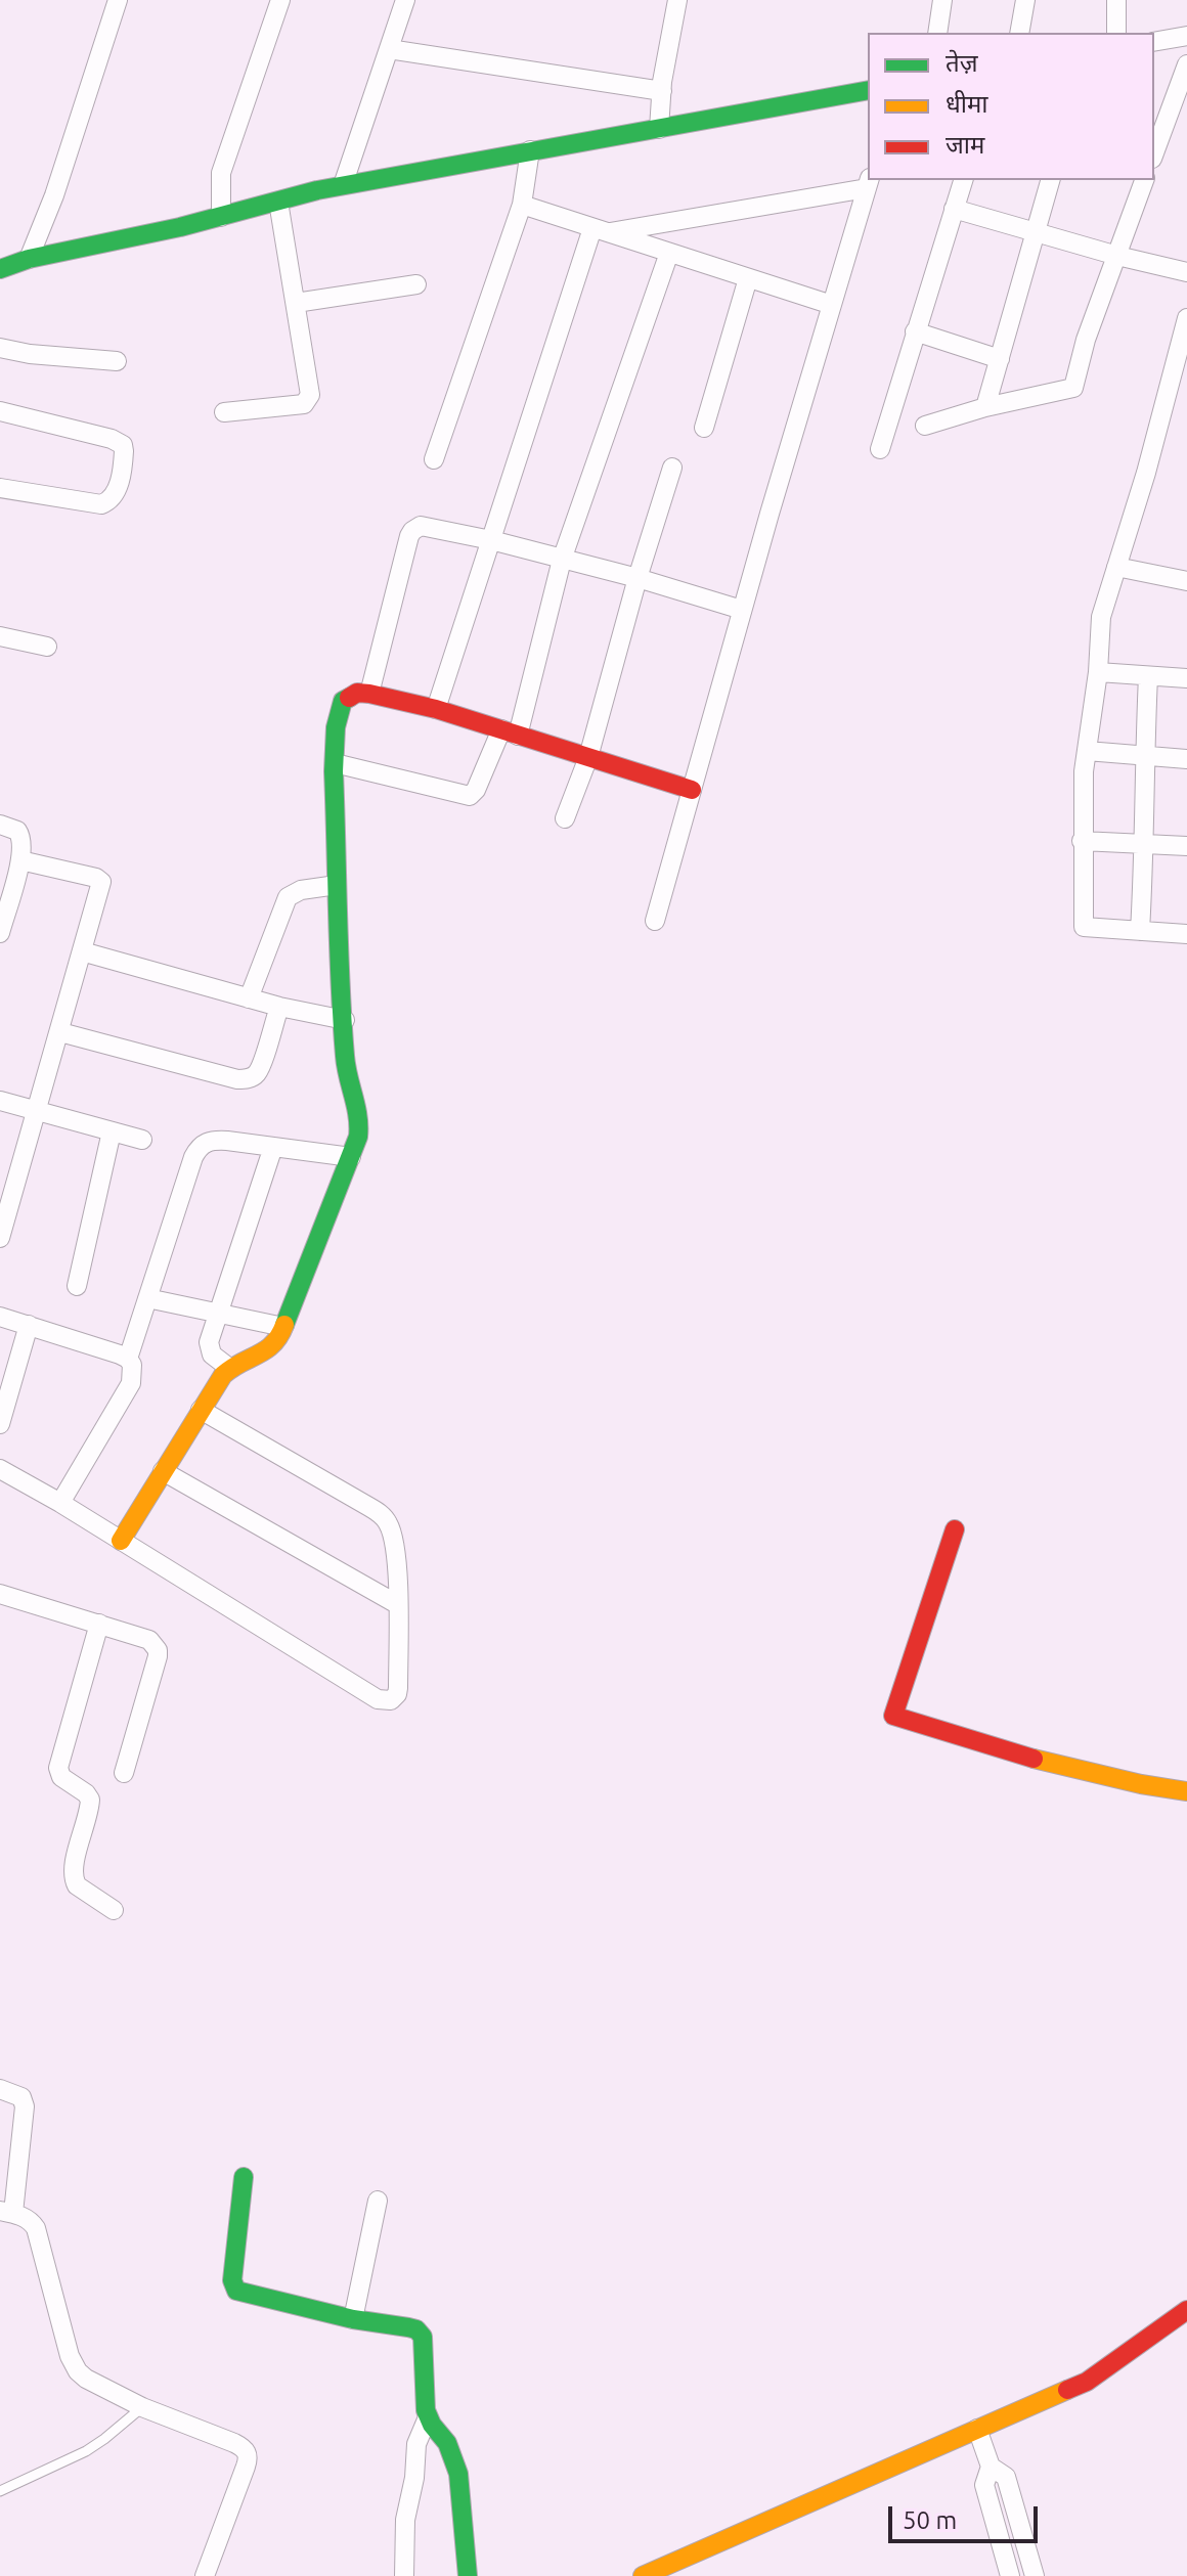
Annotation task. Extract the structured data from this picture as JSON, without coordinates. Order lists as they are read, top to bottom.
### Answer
{
  "legend": ["तेज़", "धीमा", "जाम"],
  "scale_bar": "50 m"
}
